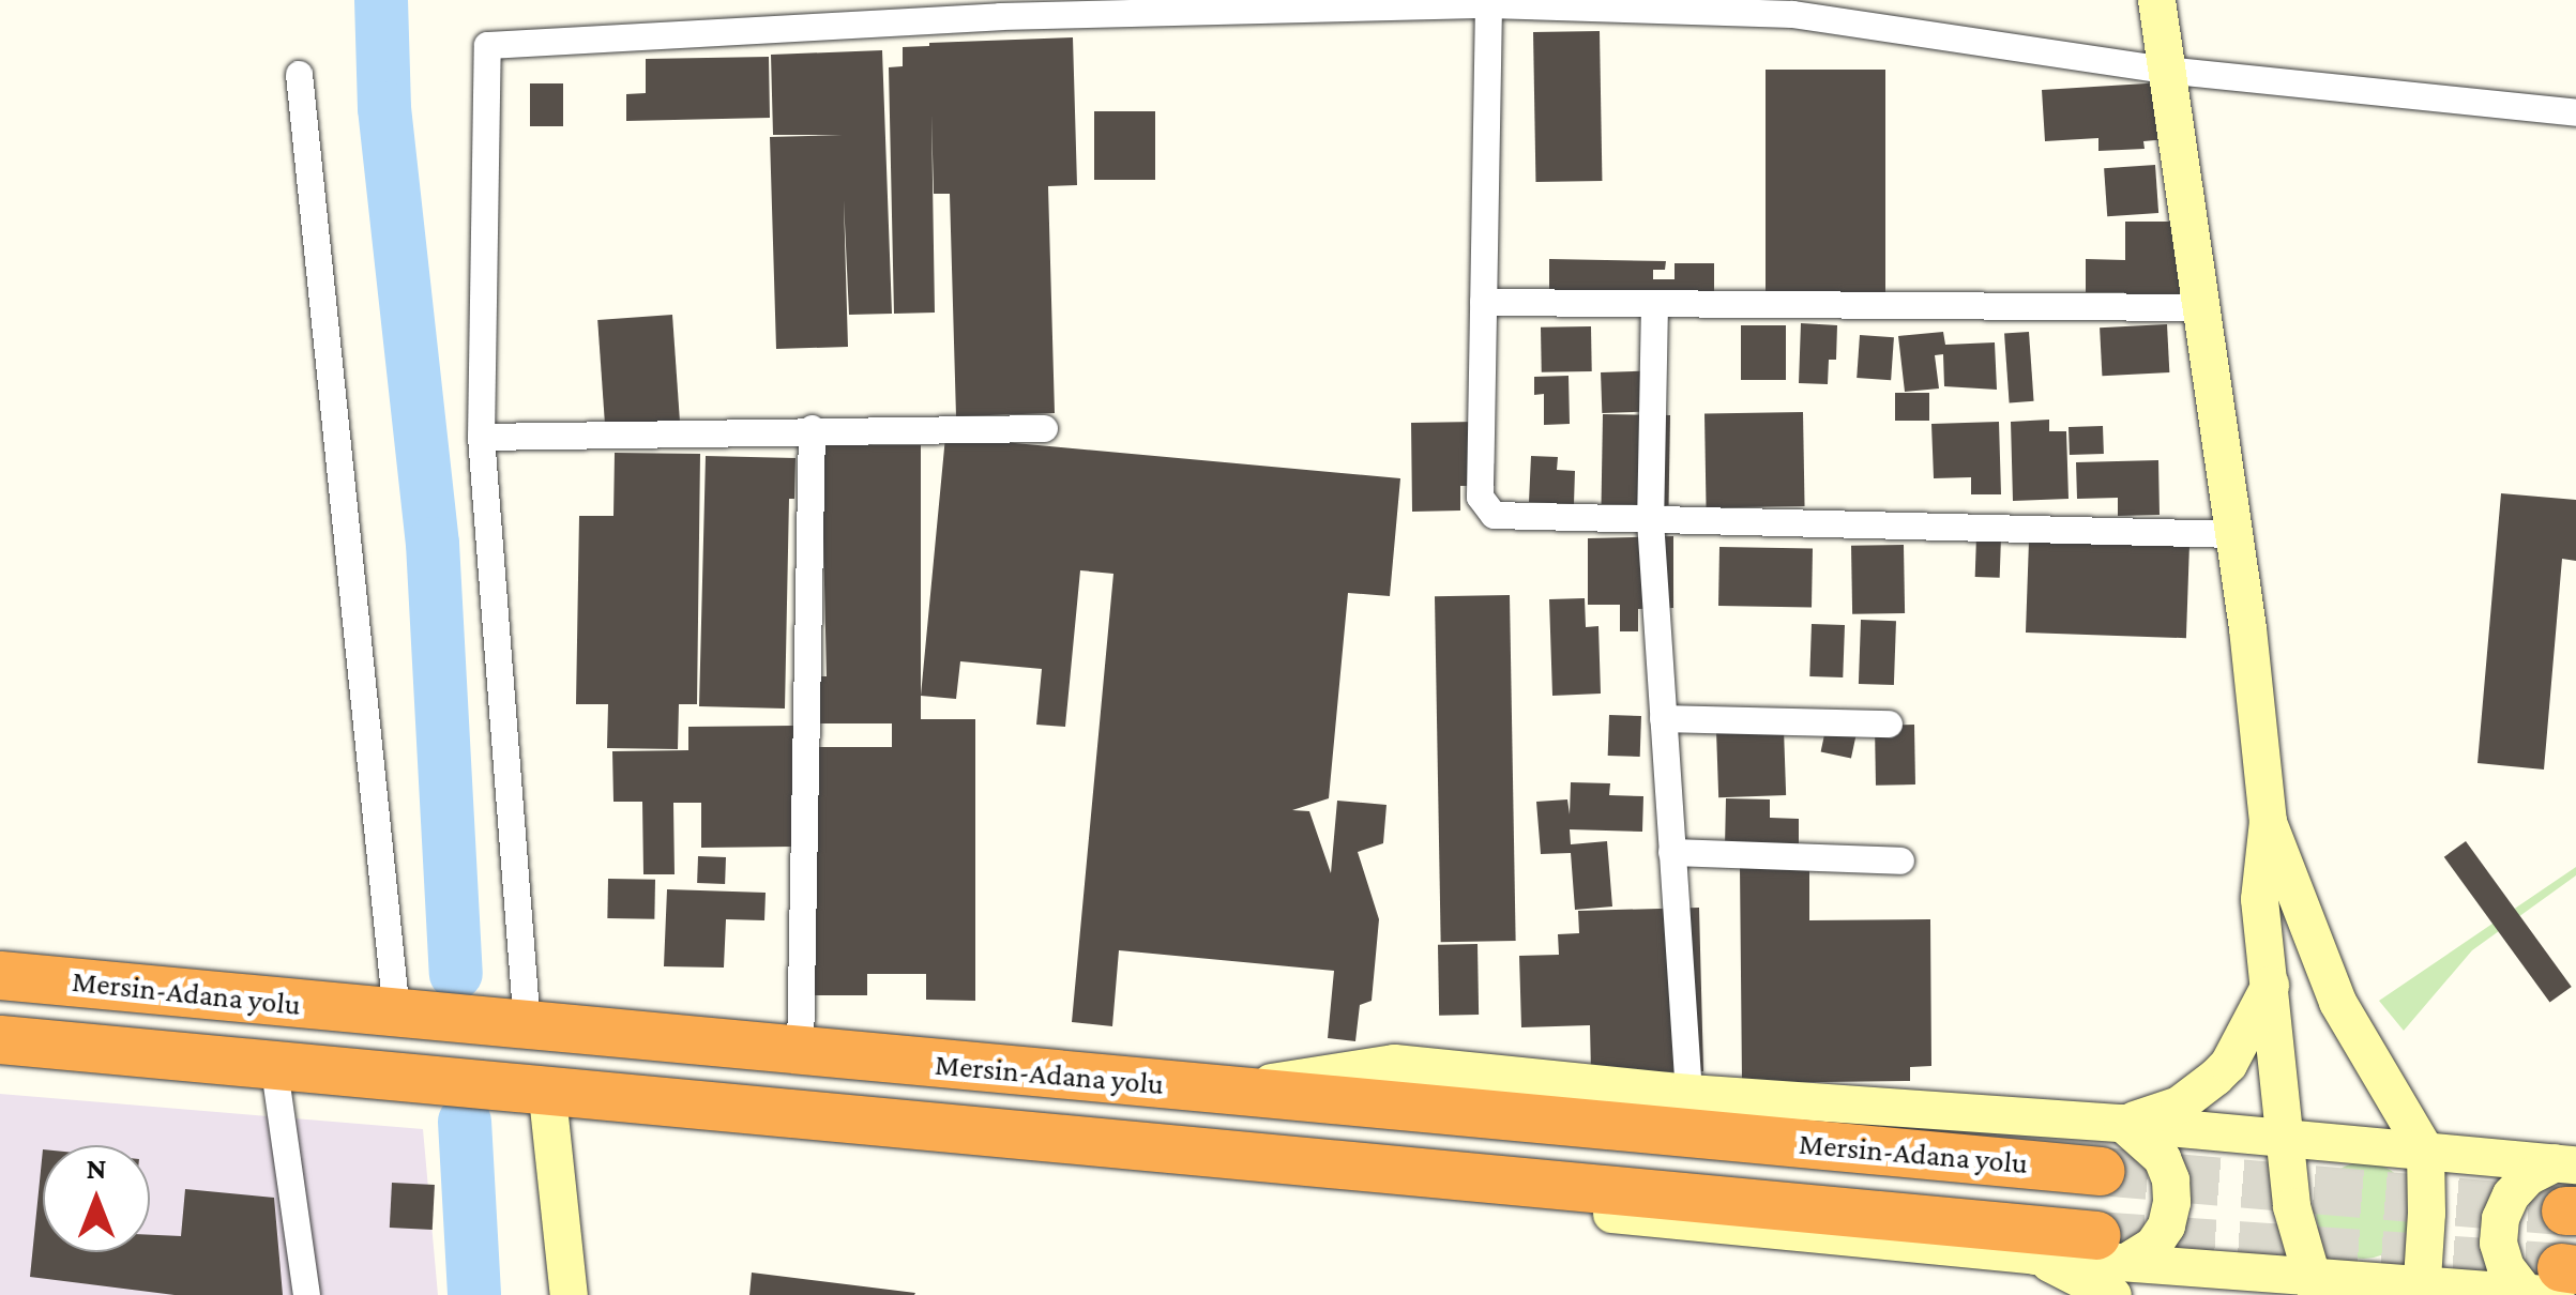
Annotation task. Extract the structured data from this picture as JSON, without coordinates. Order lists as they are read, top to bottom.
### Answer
{
  "streets": {
    "highway": ["Mersin-Adana yolu"]
  },
  "north": "top"
}
